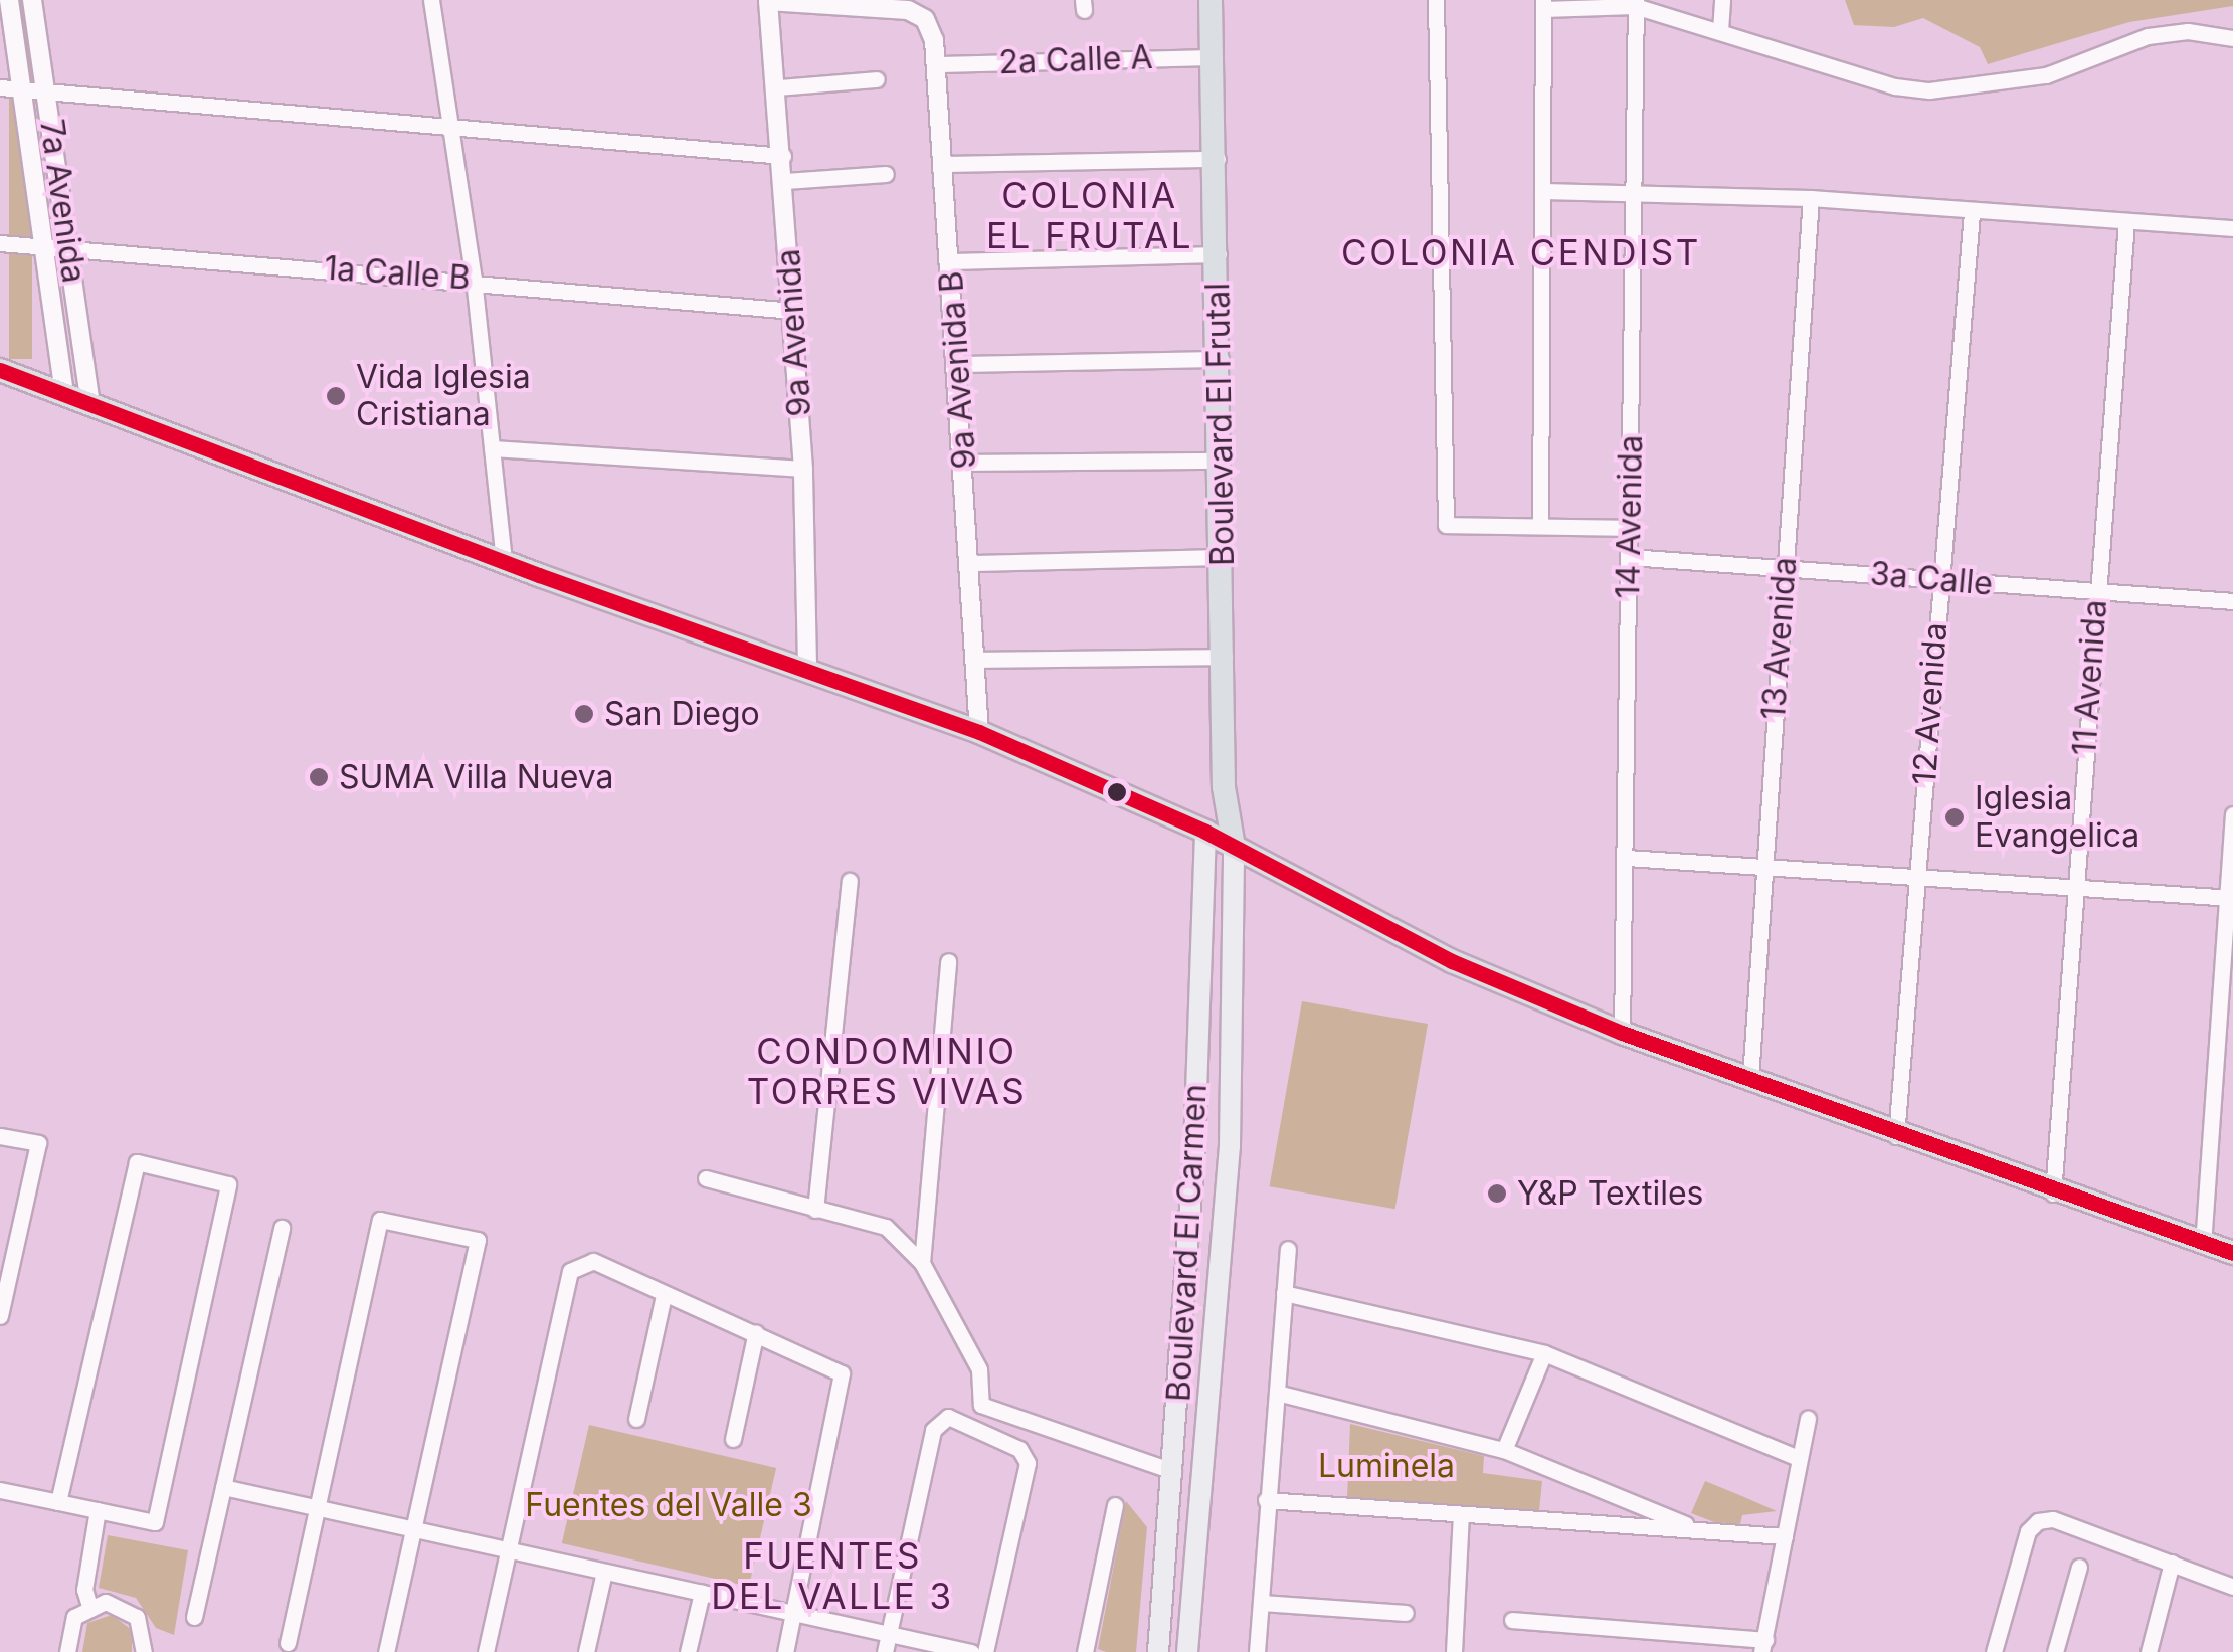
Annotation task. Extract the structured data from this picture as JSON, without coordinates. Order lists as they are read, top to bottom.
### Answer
{
  "streets": {
    "main road": ["Boulevard El Frutal", "Boulevard El Carmen"],
    "street": [
      "2a Calle A",
      "7a Avenida",
      "1a Calle B",
      "9a Avenida",
      "9a Avenida B",
      "14 Avenida",
      "3a Calle",
      "13 Avenida",
      "11 Avenida",
      "12 Avenida"
    ]
  },
  "crossings": [
    ["2a Calle A", "9a Avenida B"],
    ["2a Calle A", "Boulevard El Frutal"],
    ["7a Avenida", "1a Calle B"],
    ["1a Calle B", "9a Avenida"],
    ["Boulevard El Frutal", "Boulevard El Carmen"],
    ["14 Avenida", "3a Calle"],
    ["3a Calle", "13 Avenida"],
    ["3a Calle", "11 Avenida"],
    ["3a Calle", "12 Avenida"]
  ],
  "districts": [
    "COLONIA EL FRUTAL",
    "COLONIA CENDIST",
    "CONDOMINIO TORRES VIVAS",
    "FUENTES DEL VALLE 3"
  ],
  "parks": ["Luminela", "Fuentes del Valle 3"],
  "places": [
    "Vida Iglesia Cristiana",
    "San Diego",
    "SUMA Villa Nueva",
    "Iglesia Evangelica",
    "Y&P Textiles"
  ]
}
